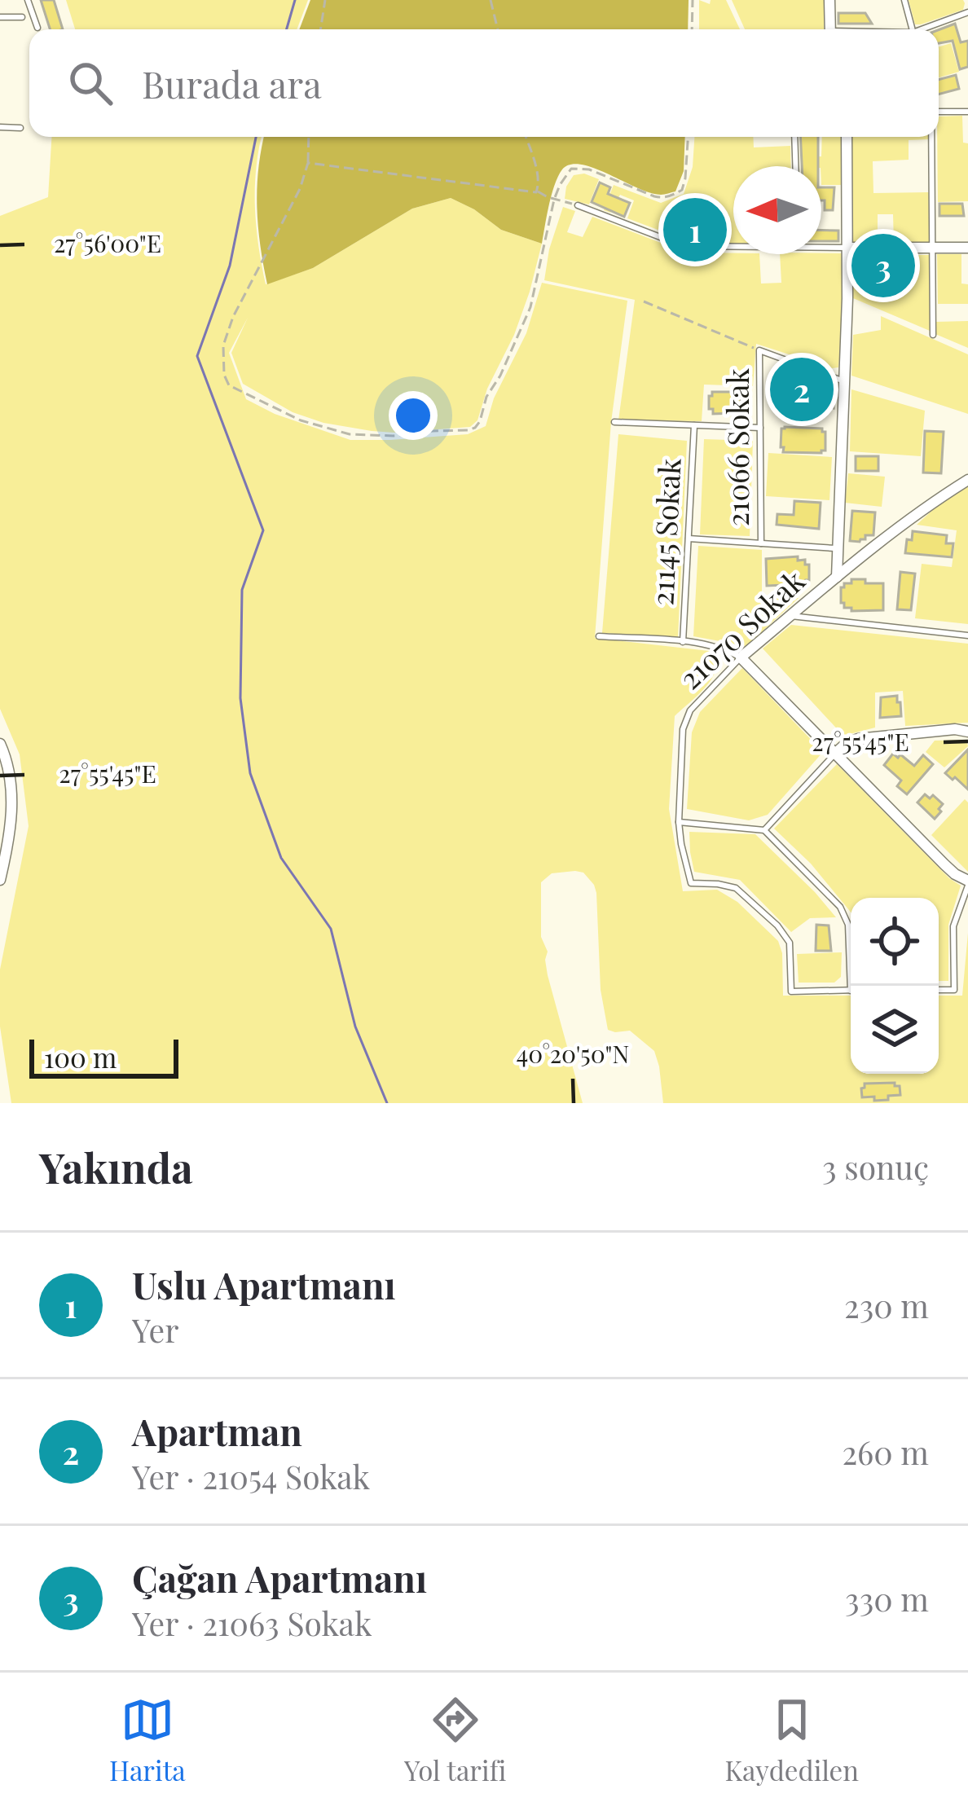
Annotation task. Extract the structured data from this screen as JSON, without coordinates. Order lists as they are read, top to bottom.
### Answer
{
  "streets": {
    "street": ["21070 Sokak"],
    "lane": ["21066 Sokak", "21145 Sokak"]
  },
  "scale_bar": "100 m",
  "north": "left",
  "page": {
    "search": "Burada ara",
    "pins": ["1", "3", "2"],
    "scale": "100 m",
    "heading": ["Yakında", "3 sonuç"],
    "list": [
      {
        "mark": "1",
        "name": "Uslu Apartmanı",
        "note": "Yer",
        "value": "230 m"
      },
      {
        "mark": "2",
        "name": "Apartman",
        "note": "Yer · 21054 Sokak",
        "value": "260 m"
      },
      {
        "mark": "3",
        "name": "Çağan Apartmanı",
        "note": "Yer · 21063 Sokak",
        "value": "330 m"
      }
    ],
    "nav": ["Harita", "Yol tarifi", "Kaydedilen"]
  },
  "coordinates": ["27°56'00\"E", "27°55'45\"E", "40°20'50\"N"]
}
